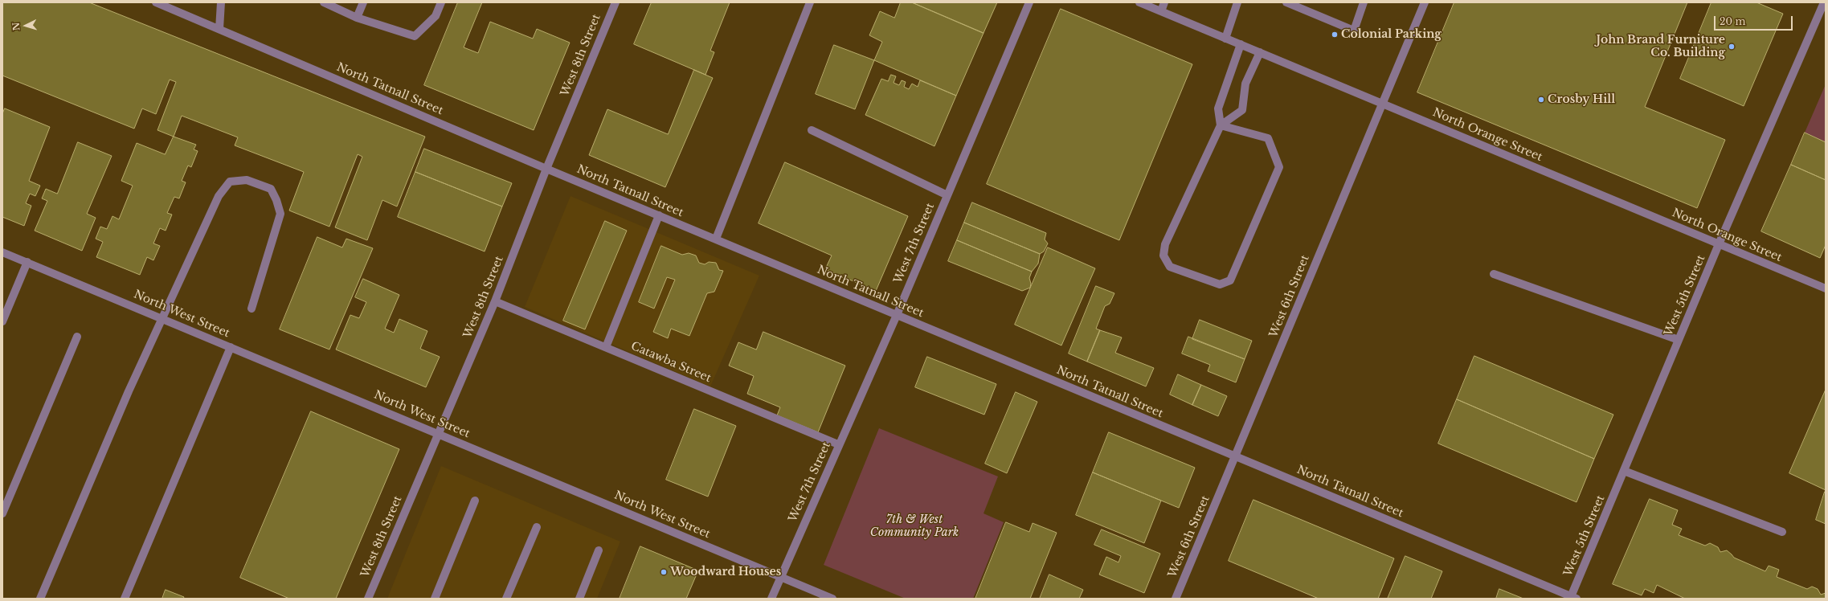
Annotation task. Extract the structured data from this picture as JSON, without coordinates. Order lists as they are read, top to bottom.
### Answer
{
  "streets": {
    "street": [
      "West 8th Street",
      "North Tatnall Street",
      "North Orange Street",
      "West 7th Street",
      "West 5th Street",
      "West 6th Street",
      "North West Street",
      "Catawba Street"
    ]
  },
  "crossings": [
    ["West 8th Street", "North Tatnall Street"],
    ["West 8th Street", "North West Street"],
    ["West 8th Street", "Catawba Street"],
    ["North Tatnall Street", "West 7th Street"],
    ["North Tatnall Street", "West 5th Street"],
    ["North Tatnall Street", "West 6th Street"],
    ["North Orange Street", "West 5th Street"],
    ["North Orange Street", "West 6th Street"],
    ["West 7th Street", "North West Street"],
    ["West 7th Street", "Catawba Street"]
  ],
  "parks": ["7th & West Community Park"],
  "places": [
    "Colonial Parking",
    "John Brand Furniture Co. Building",
    "Crosby Hill",
    "Woodward Houses"
  ],
  "scale_bar": "20 m",
  "north": "left"
}
